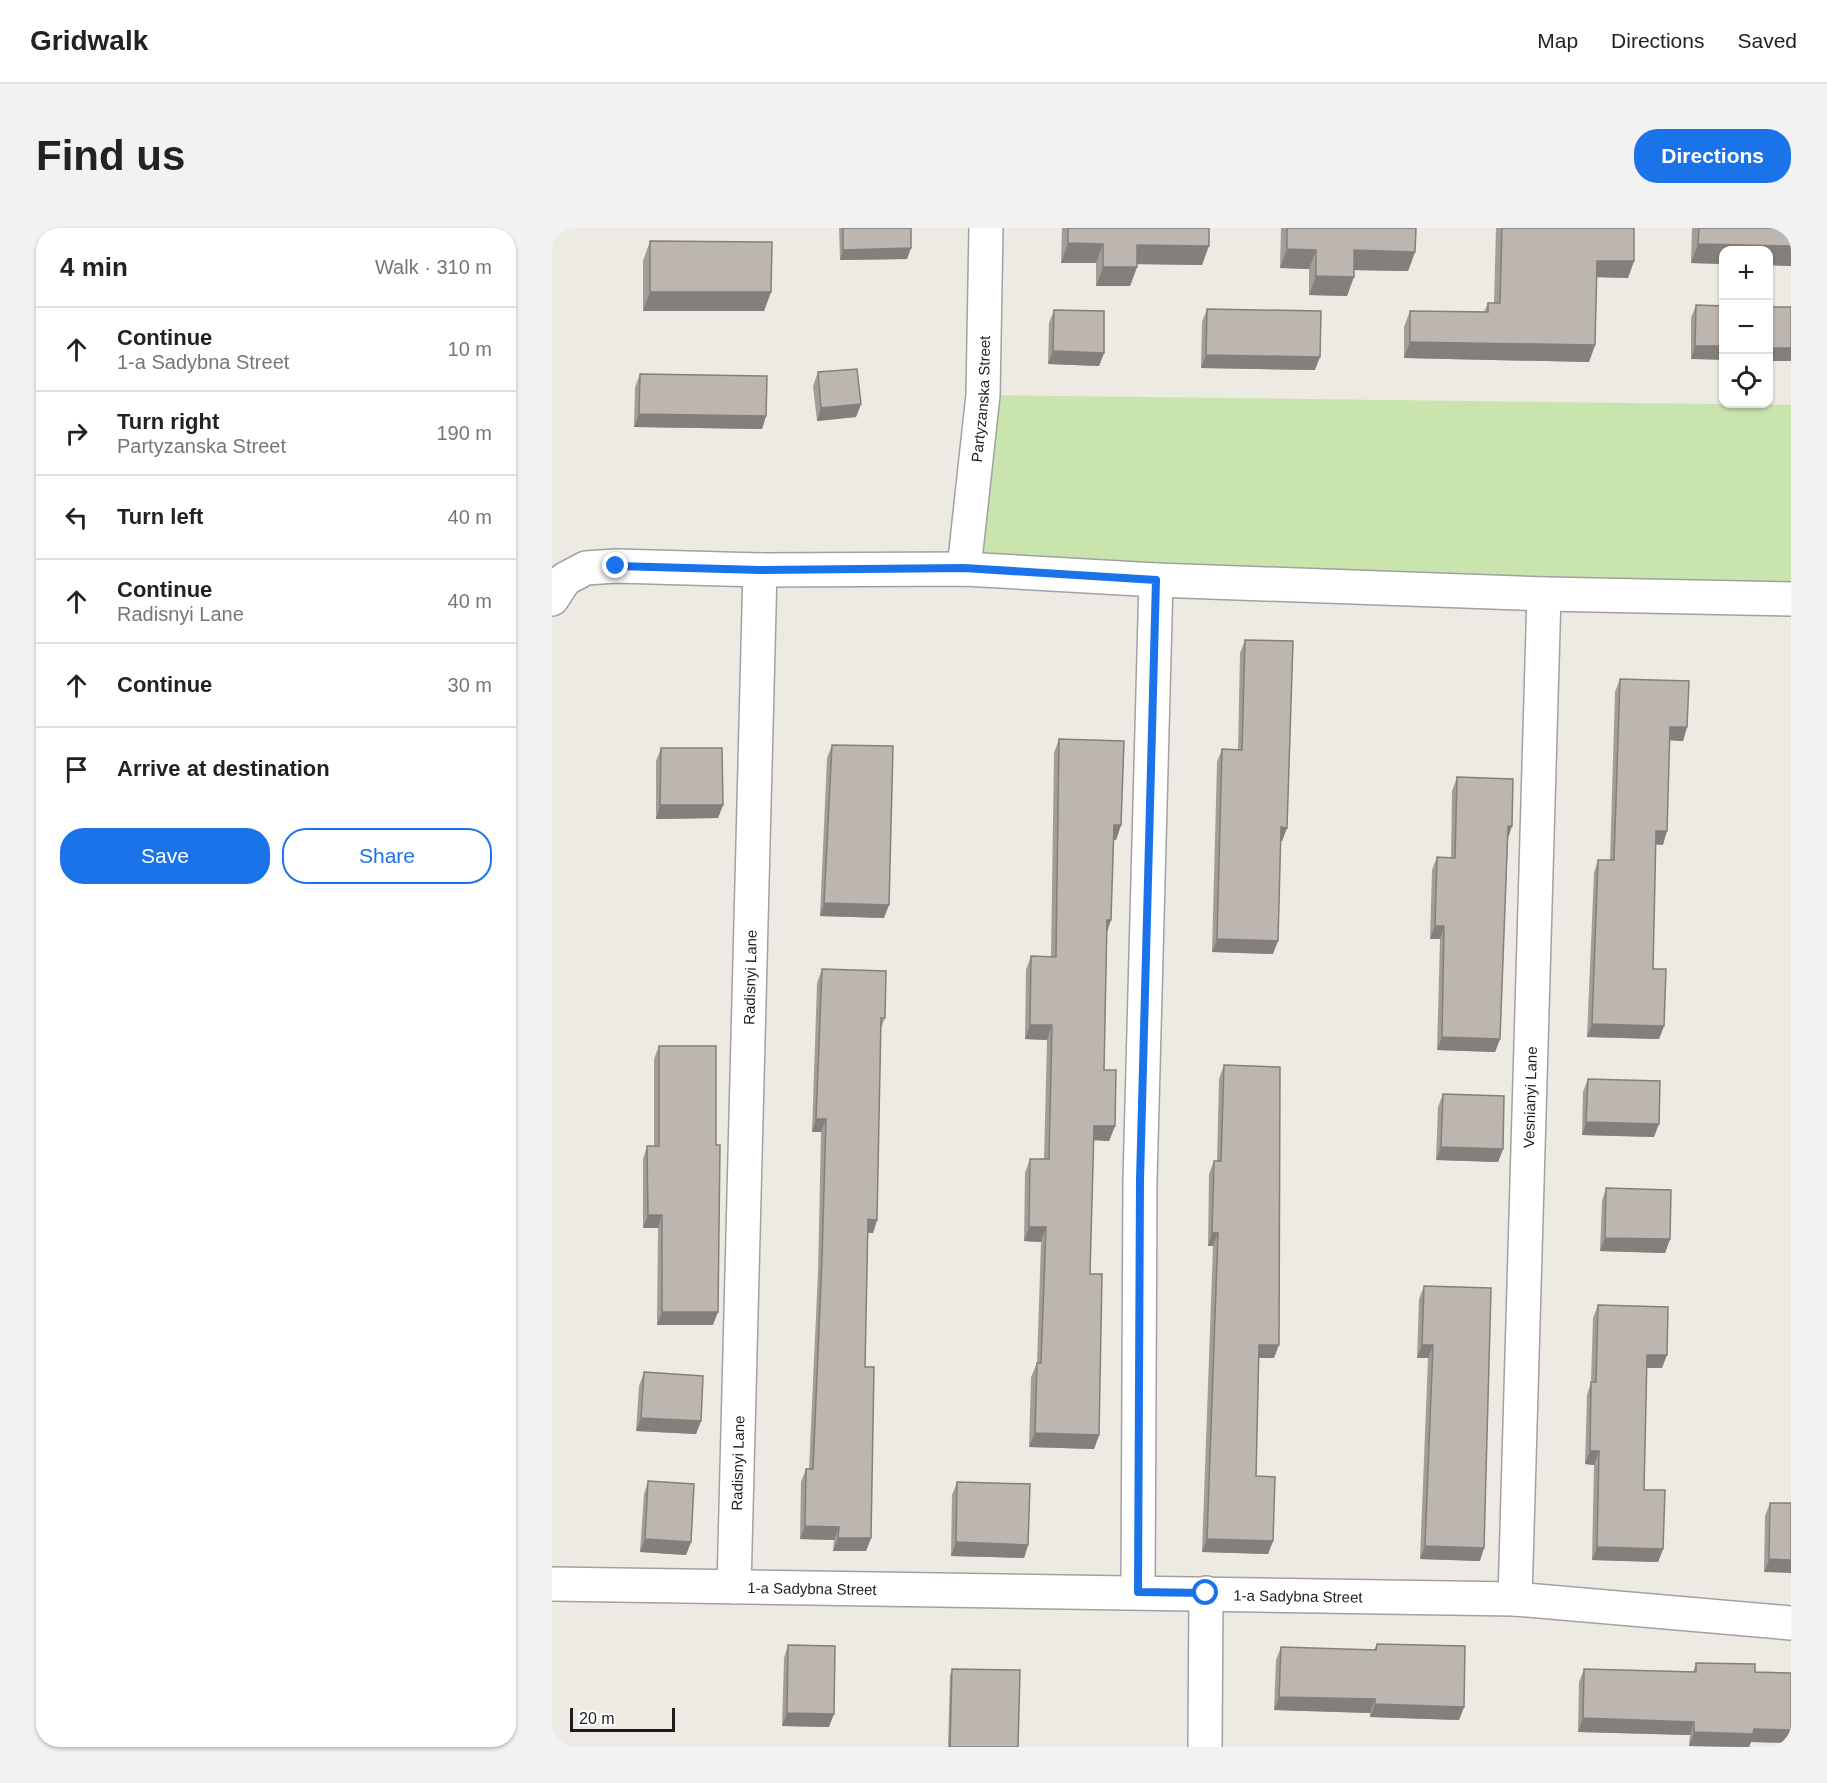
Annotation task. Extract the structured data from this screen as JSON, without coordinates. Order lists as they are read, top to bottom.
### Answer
{
  "streets": {
    "street": [
      "Partyzanska Street",
      "Radisnyi Lane",
      "Vesnianyi Lane",
      "1-a Sadybna Street"
    ]
  },
  "crossings": [
    ["Radisnyi Lane", "1-a Sadybna Street"],
    ["Vesnianyi Lane", "1-a Sadybna Street"]
  ],
  "scale_bar": "20 m",
  "page": {
    "header": "Gridwalk",
    "nav": ["Map", "Directions", "Saved"],
    "buttons": [
      "Directions",
      ["Save", "Share"]
    ],
    "title": "Find us",
    "heading": ["4 min", "Walk · 310 m"],
    "map_buttons": ["+", "−"],
    "list": [
      ["Continue", "1-a Sadybna Street", "10 m"],
      ["Turn right", "Partyzanska Street", "190 m"],
      ["Turn left", "40 m"],
      ["Continue", "Radisnyi Lane", "40 m"],
      ["Continue", "30 m"],
      "Arrive at destination"
    ],
    "scale": "20 m"
  }
}
